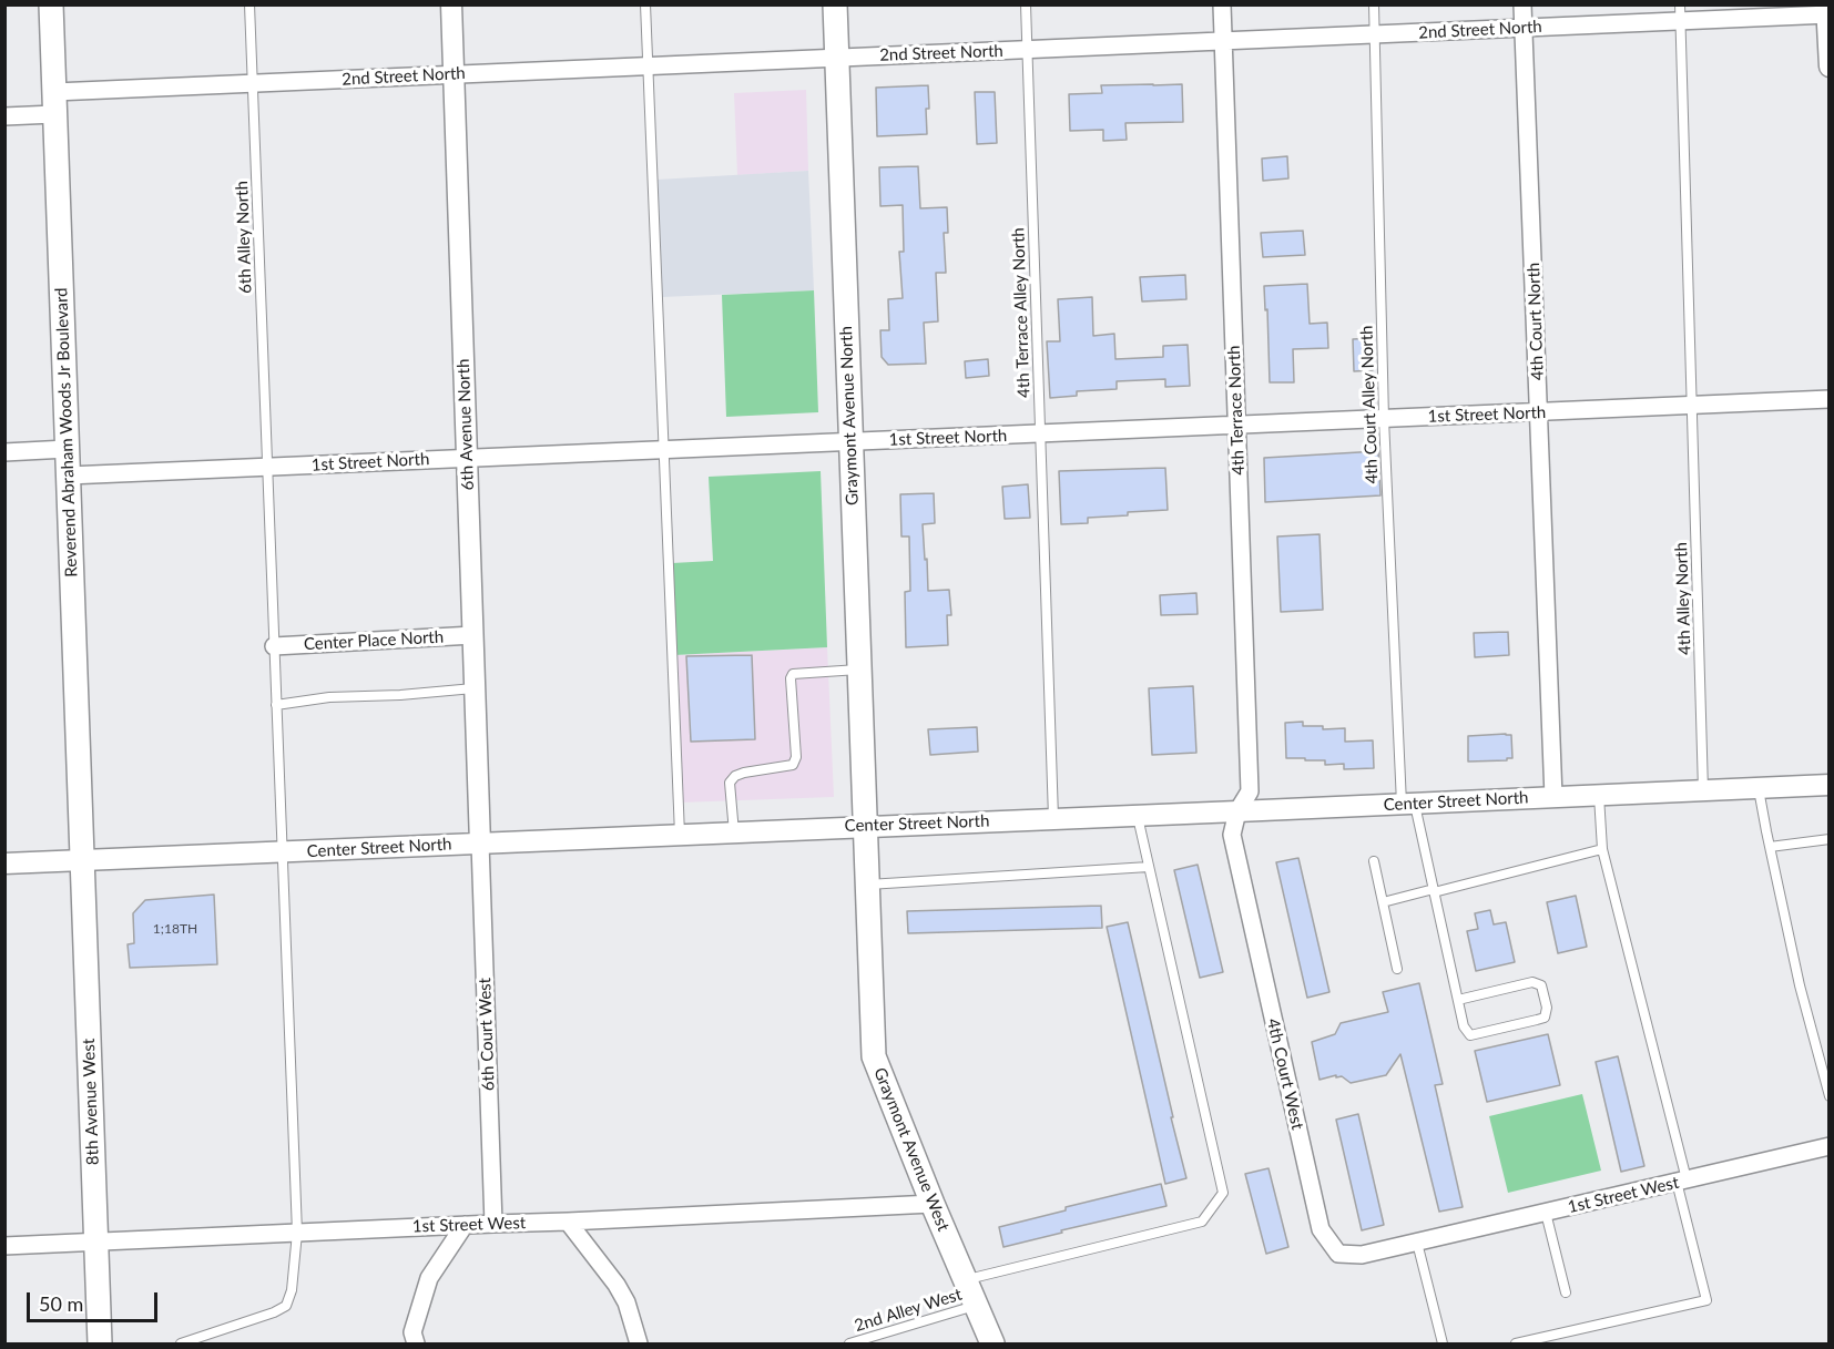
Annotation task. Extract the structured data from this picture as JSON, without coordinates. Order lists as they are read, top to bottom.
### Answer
{
  "streets": {
    "main road": [
      "Graymont Avenue North",
      "Reverend Abraham Woods Jr Boulevard",
      "8th Avenue West",
      "Graymont Avenue West"
    ],
    "street": [
      "2nd Street North",
      "4th Court North",
      "4th Terrace North",
      "1st Street North",
      "6th Avenue North",
      "Center Place North",
      "Center Street North",
      "6th Court West",
      "4th Court West",
      "1st Street West"
    ],
    "lane": [
      "6th Alley North",
      "4th Terrace Alley North",
      "4th Court Alley North",
      "4th Alley North",
      "2nd Alley West"
    ]
  },
  "crossings": [
    ["2nd Street North", "6th Alley North"],
    ["2nd Street North", "4th Terrace Alley North"],
    ["2nd Street North", "4th Court North"],
    ["2nd Street North", "4th Court Alley North"],
    ["2nd Street North", "4th Terrace North"],
    ["2nd Street North", "Graymont Avenue North"],
    ["2nd Street North", "6th Avenue North"],
    ["2nd Street North", "Reverend Abraham Woods Jr Boulevard"],
    ["2nd Street North", "4th Alley North"],
    ["6th Alley North", "1st Street North"],
    ["6th Alley North", "Center Place North"],
    ["6th Alley North", "Center Street North"],
    ["6th Alley North", "1st Street West"],
    ["4th Terrace Alley North", "1st Street North"],
    ["4th Terrace Alley North", "Center Street North"],
    ["4th Court North", "1st Street North"],
    ["4th Court North", "Center Street North"],
    ["4th Court Alley North", "1st Street North"],
    ["4th Court Alley North", "Center Street North"],
    ["4th Terrace North", "1st Street North"],
    ["4th Terrace North", "Center Street North"],
    ["4th Terrace North", "4th Court West"],
    ["1st Street North", "Graymont Avenue North"],
    ["1st Street North", "6th Avenue North"],
    ["1st Street North", "Reverend Abraham Woods Jr Boulevard"],
    ["1st Street North", "4th Alley North"],
    ["Graymont Avenue North", "Center Street North"],
    ["Graymont Avenue North", "Graymont Avenue West"],
    ["6th Avenue North", "Center Place North"],
    ["6th Avenue North", "Center Street North"],
    ["6th Avenue North", "6th Court West"],
    ["Reverend Abraham Woods Jr Boulevard", "Center Street North"],
    ["Reverend Abraham Woods Jr Boulevard", "8th Avenue West"],
    ["4th Alley North", "Center Street North"],
    ["Center Street North", "6th Court West"],
    ["Center Street North", "4th Court West"],
    ["Center Street North", "8th Avenue West"],
    ["Center Street North", "Graymont Avenue West"],
    ["6th Court West", "1st Street West"],
    ["4th Court West", "1st Street West"],
    ["8th Avenue West", "1st Street West"],
    ["Graymont Avenue West", "1st Street West"],
    ["Graymont Avenue West", "2nd Alley West"]
  ],
  "house_numbers": ["1;18TH"],
  "scale_bar": "50 m"
}
